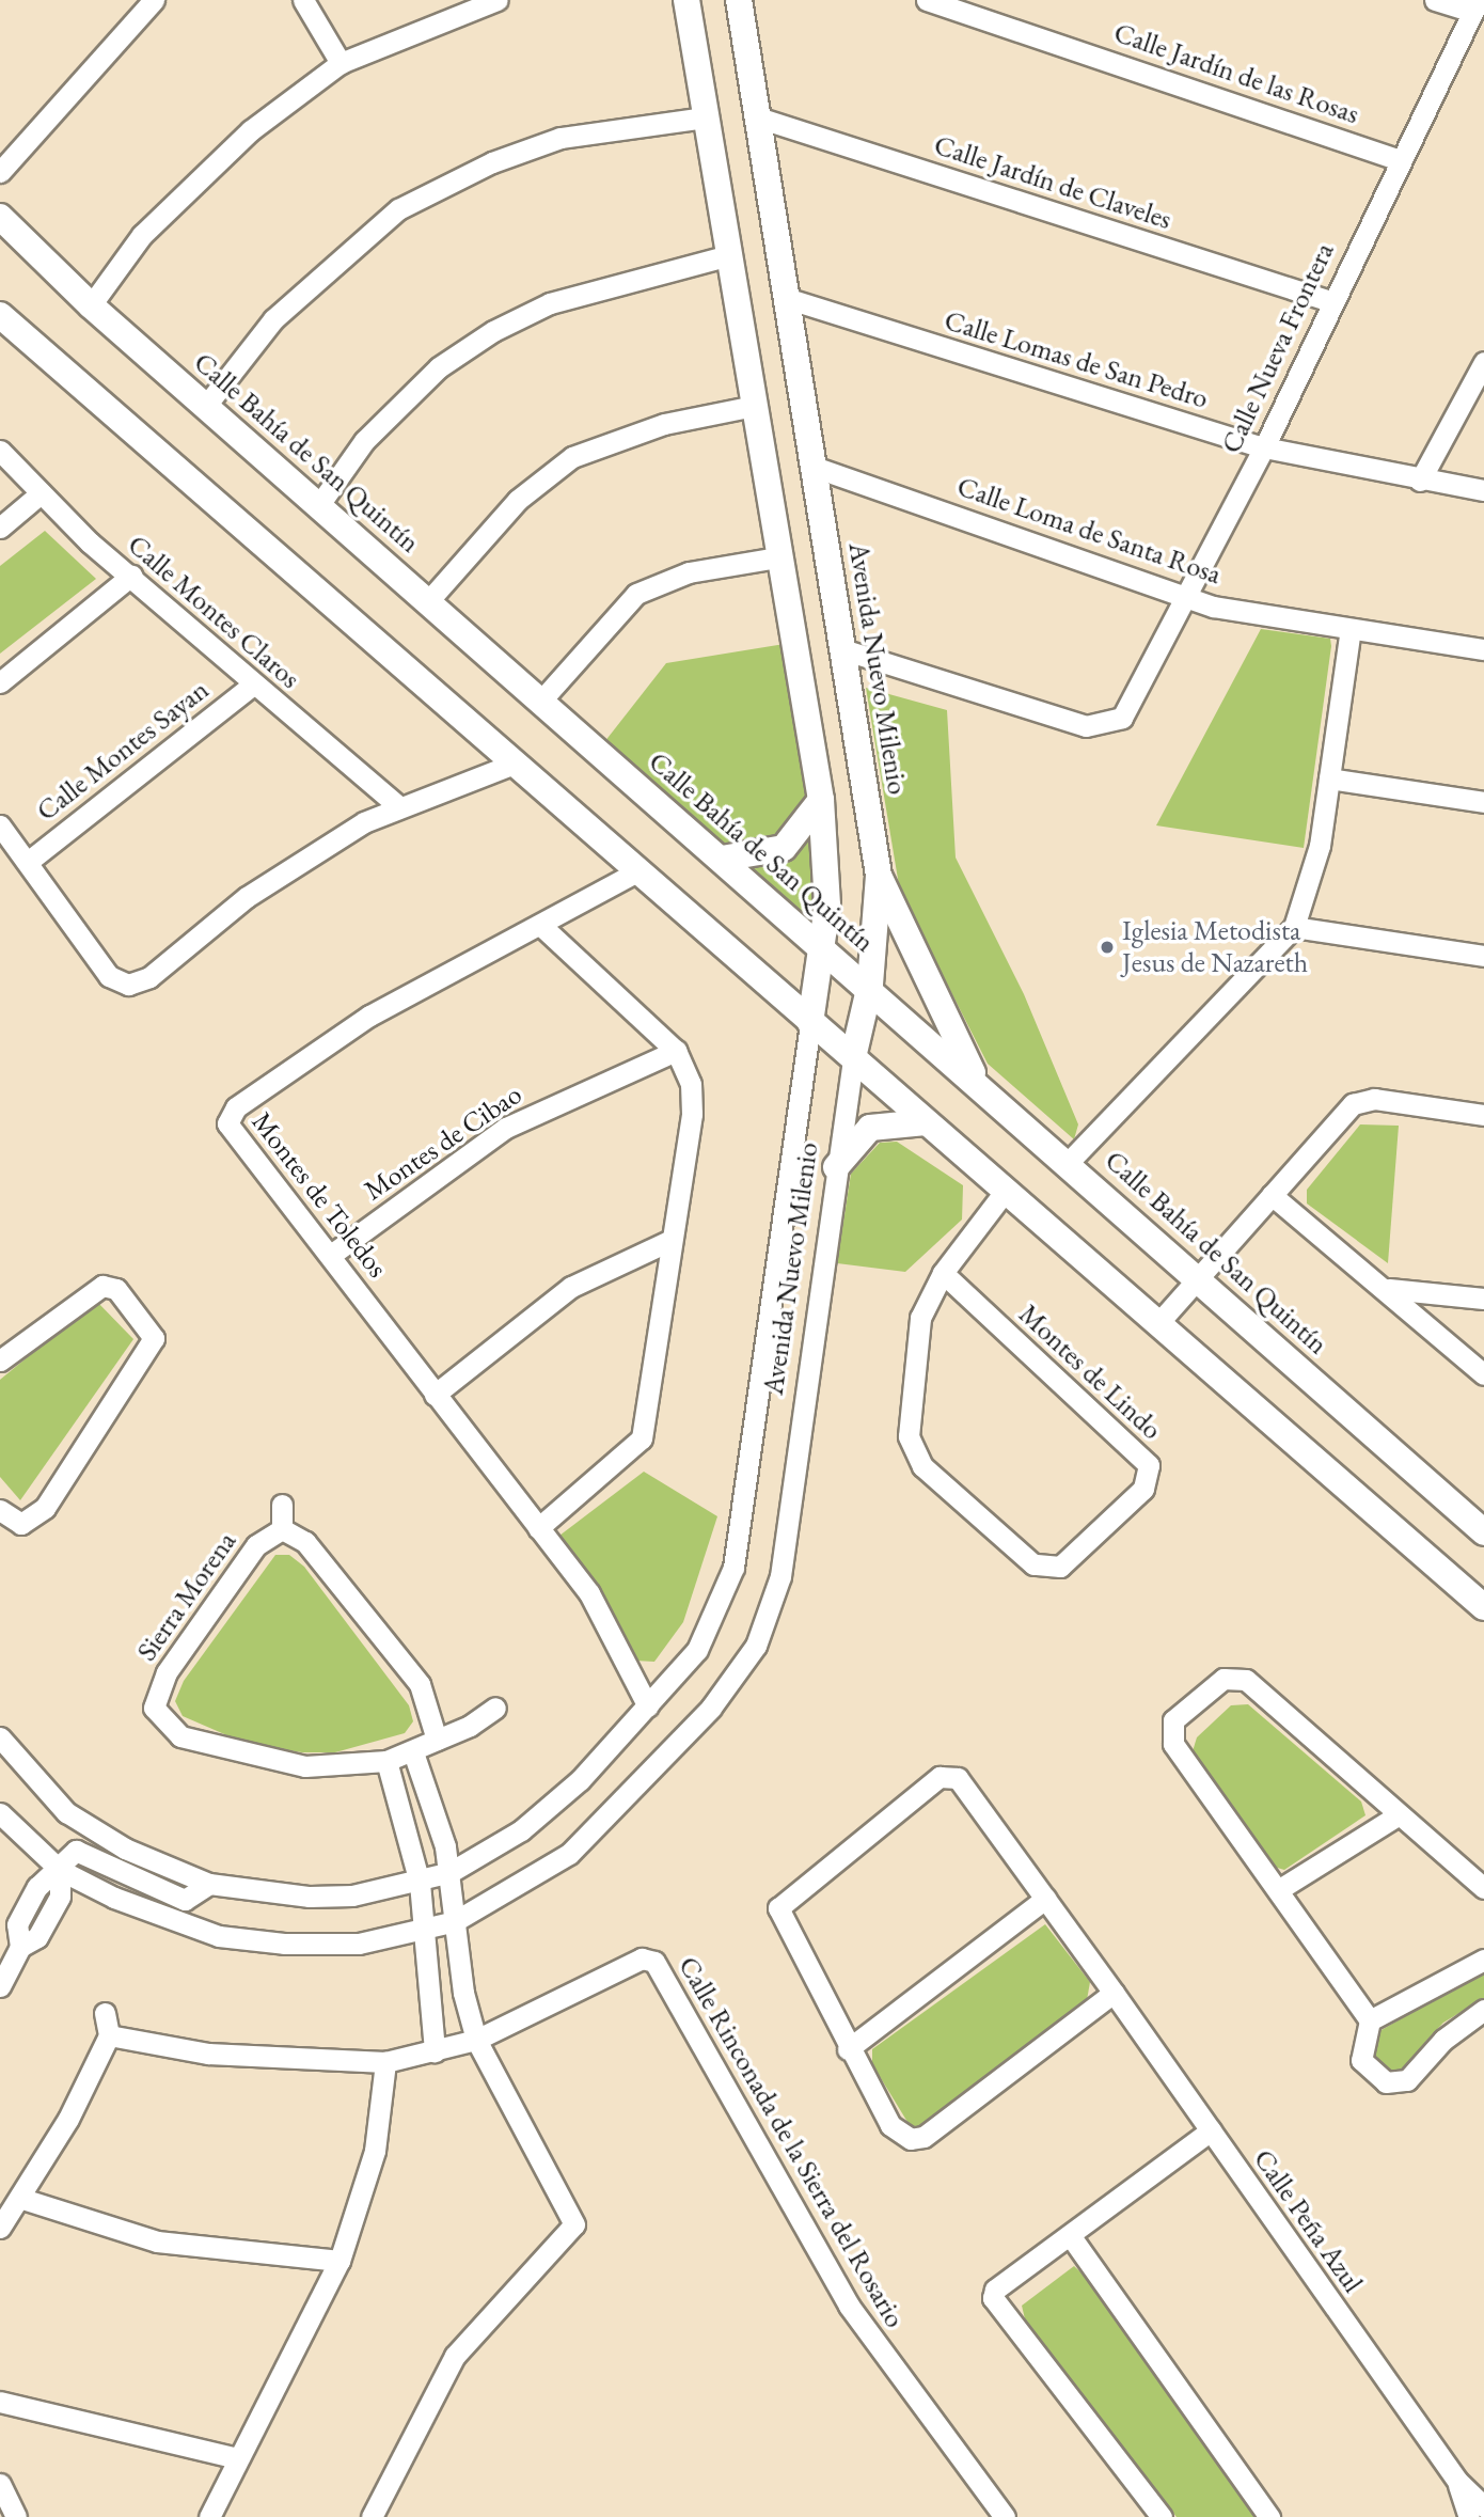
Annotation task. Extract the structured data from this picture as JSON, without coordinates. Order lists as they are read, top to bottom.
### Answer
{
  "streets": {
    "street": [
      "Calle Jardín de las Rosas",
      "Calle Jardín de Claveles",
      "Calle Nueva Frontera",
      "Calle Lomas de San Pedro",
      "Calle Bahía de San Quintín",
      "Calle Loma de Santa Rosa",
      "Calle Montes Claros",
      "Avenida Nuevo Milenio",
      "Calle Montes Sayan",
      "Montes de Cibao",
      "Montes de Toledos",
      "Montes de Lindo",
      "Sierra Morena",
      "Calle Rinconada de la Sierra del Rosario",
      "Calle Peña Azul"
    ]
  },
  "crossings": [
    ["Calle Jardín de las Rosas", "Calle Nueva Frontera"],
    ["Calle Jardín de Claveles", "Calle Nueva Frontera"],
    ["Calle Jardín de Claveles", "Avenida Nuevo Milenio"],
    ["Calle Nueva Frontera", "Calle Lomas de San Pedro"],
    ["Calle Nueva Frontera", "Calle Loma de Santa Rosa"],
    ["Calle Nueva Frontera", "Avenida Nuevo Milenio"],
    ["Calle Lomas de San Pedro", "Avenida Nuevo Milenio"],
    ["Calle Bahía de San Quintín", "Avenida Nuevo Milenio"],
    ["Calle Loma de Santa Rosa", "Avenida Nuevo Milenio"],
    ["Calle Montes Claros", "Calle Montes Sayan"],
    ["Avenida Nuevo Milenio", "Montes de Toledos"],
    ["Montes de Cibao", "Montes de Toledos"]
  ],
  "places": ["Iglesia Metodista Jesus de Nazareth"]
}
